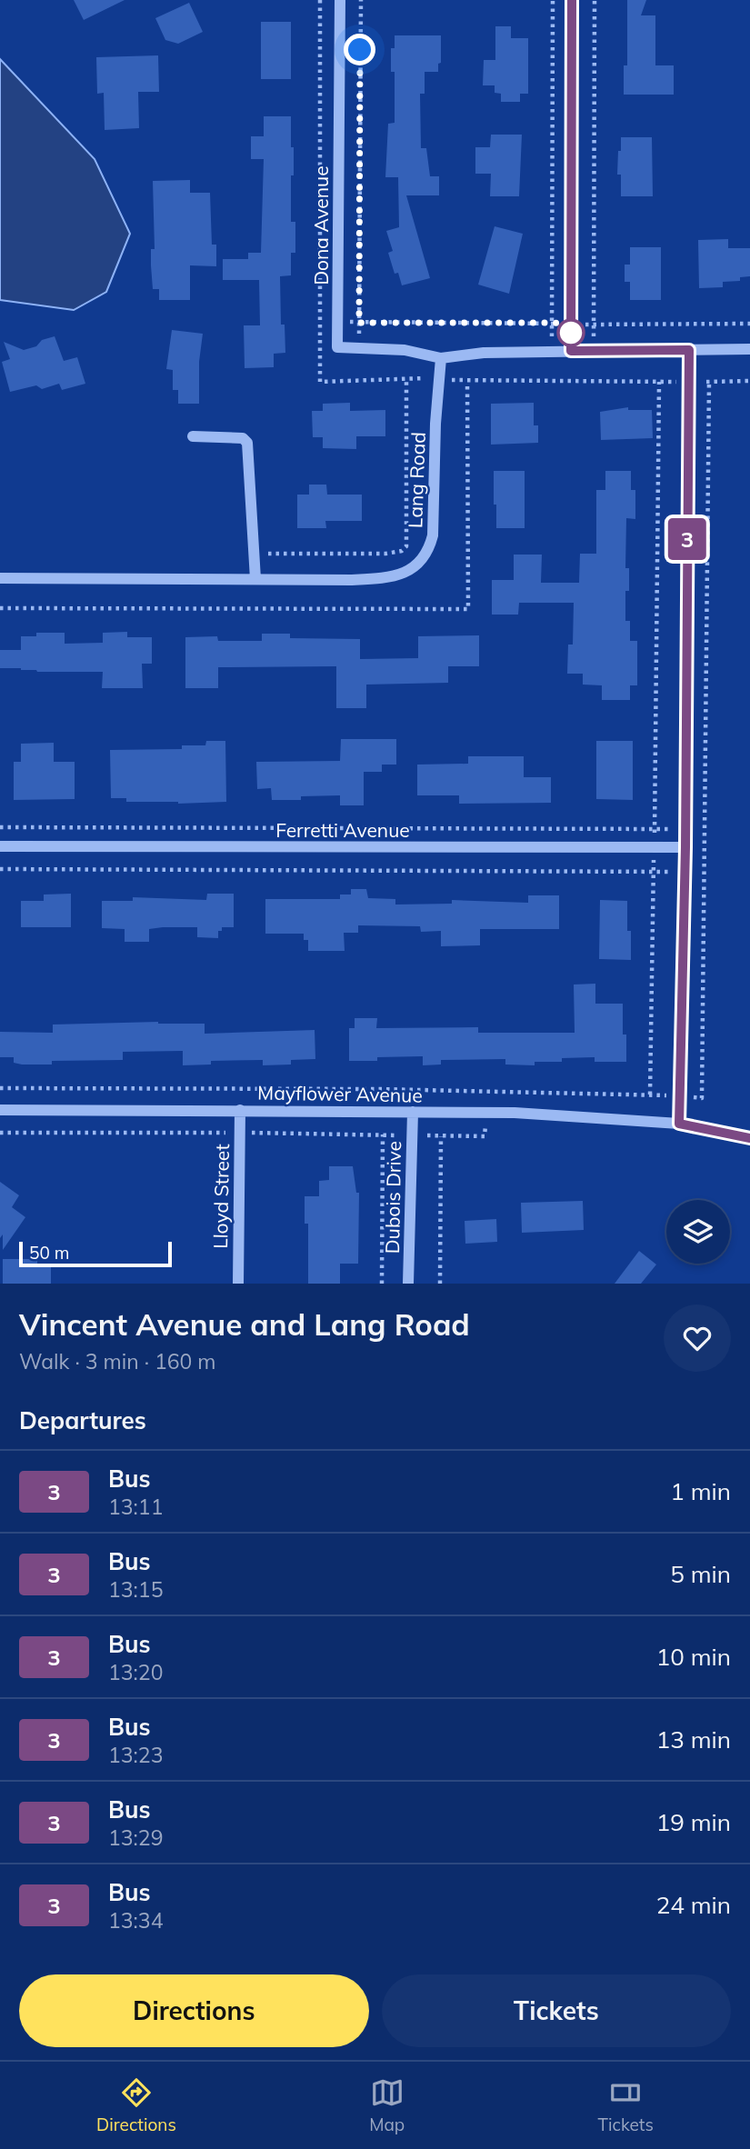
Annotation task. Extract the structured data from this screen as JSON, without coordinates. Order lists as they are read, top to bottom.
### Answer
{
  "streets": {
    "street": [
      "Dona Avenue",
      "Lang Road",
      "Ferretti Avenue",
      "Mayflower Avenue",
      "Lloyd Street",
      "Dubois Drive"
    ]
  },
  "crossings": [
    ["Dona Avenue", "Lang Road"],
    ["Mayflower Avenue", "Lloyd Street"],
    ["Mayflower Avenue", "Dubois Drive"]
  ],
  "lines": ["bus line 3"],
  "scale_bar": "50 m",
  "page": {
    "on_map": "3",
    "scale": "50 m",
    "heading": [
      ["Vincent Avenue and Lang Road", "Walk · 3 min · 160 m"],
      "Departures"
    ],
    "list": [
      {
        "mark": "3",
        "name": "Bus",
        "note": "13:11",
        "value": "1 min"
      },
      {
        "mark": "3",
        "name": "Bus",
        "note": "13:15",
        "value": "5 min"
      },
      {
        "mark": "3",
        "name": "Bus",
        "note": "13:20",
        "value": "10 min"
      },
      {
        "mark": "3",
        "name": "Bus",
        "note": "13:23",
        "value": "13 min"
      },
      {
        "mark": "3",
        "name": "Bus",
        "note": "13:29",
        "value": "19 min"
      },
      {
        "mark": "3",
        "name": "Bus",
        "note": "13:34",
        "value": "24 min"
      }
    ],
    "buttons": ["Directions", "Tickets"],
    "tabs": ["Directions", "Map", "Tickets"]
  }
}
